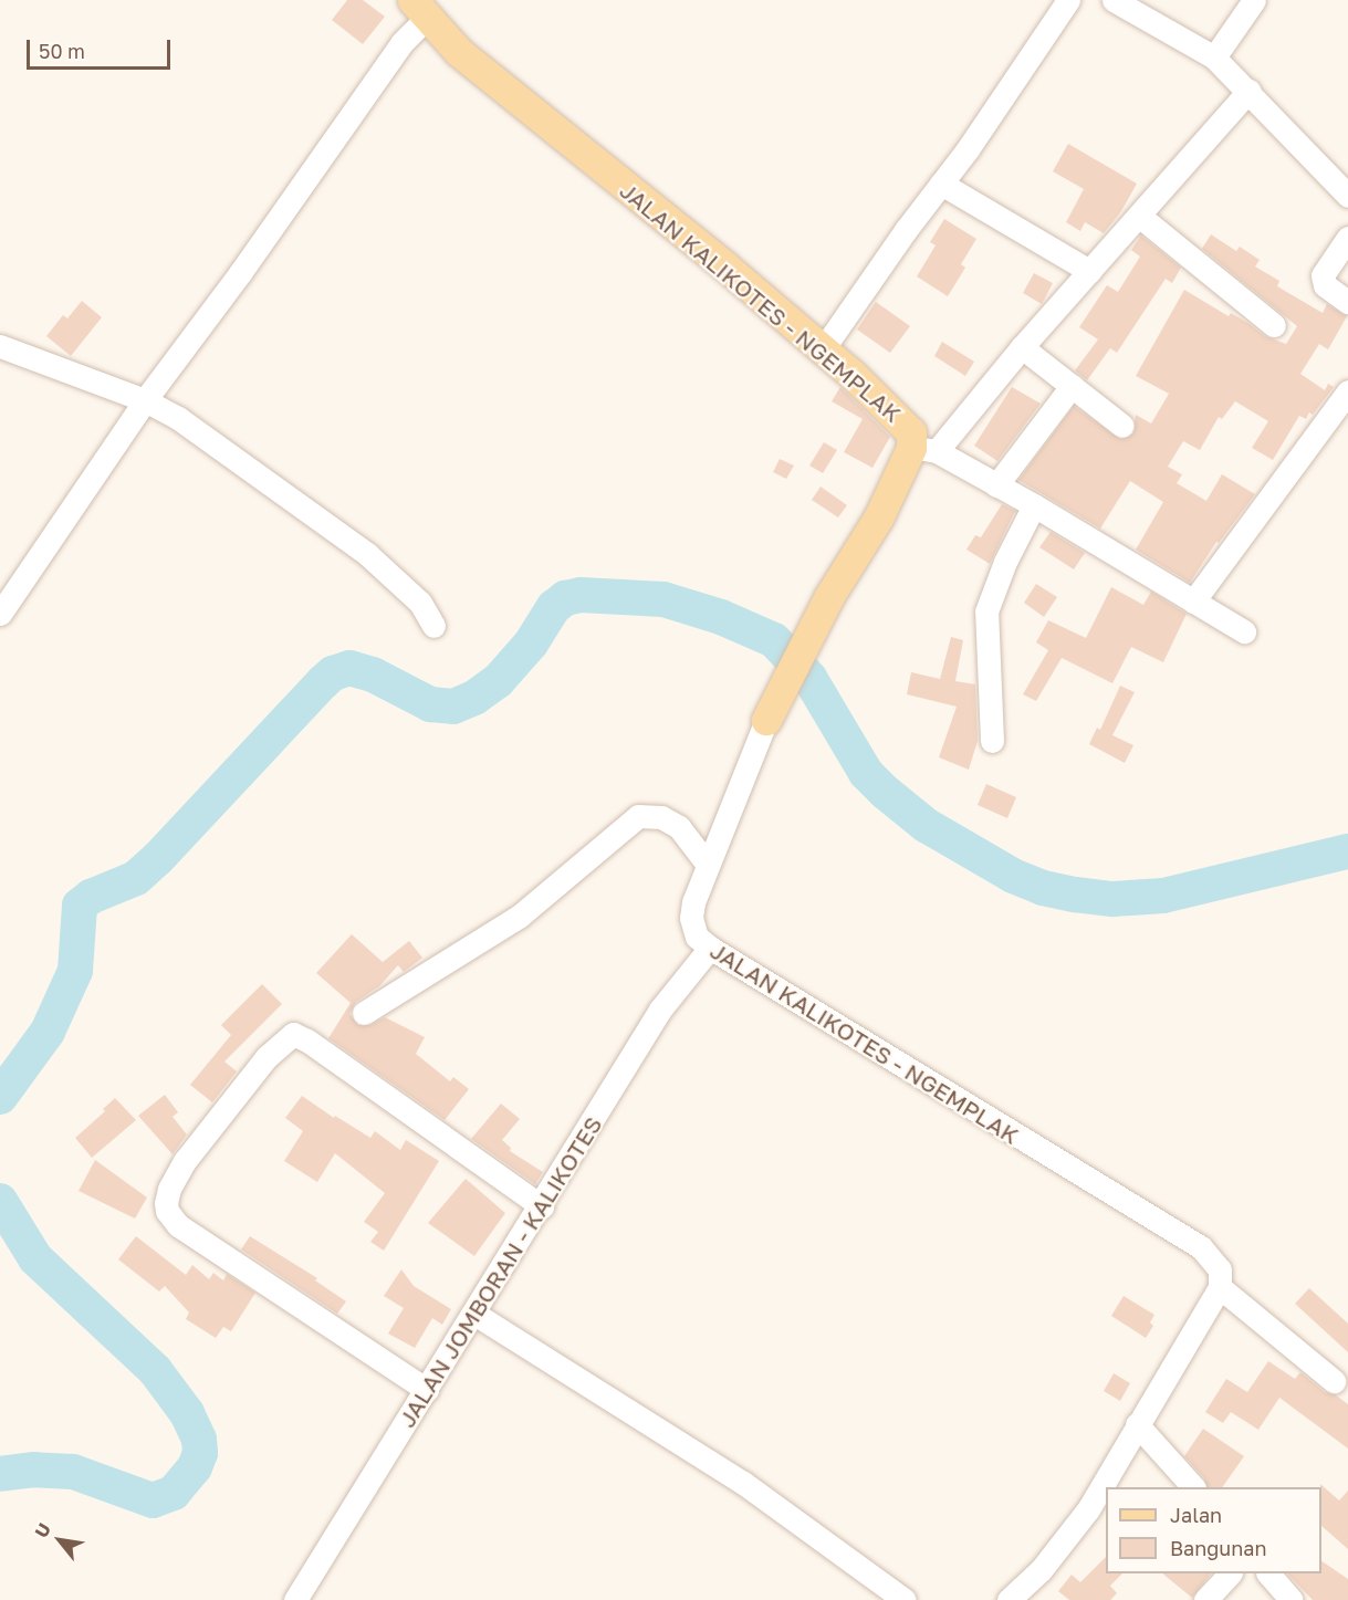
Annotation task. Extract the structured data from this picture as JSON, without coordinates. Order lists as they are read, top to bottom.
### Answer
{
  "streets": {
    "main road": ["JALAN KALIKOTES - NGEMPLAK"],
    "street": ["JALAN JOMBORAN - KALIKOTES"]
  },
  "crossings": [
    ["JALAN KALIKOTES - NGEMPLAK", "JALAN JOMBORAN - KALIKOTES"]
  ],
  "legend": ["Jalan", "Bangunan"],
  "scale_bar": "50 m",
  "north": "top left"
}
